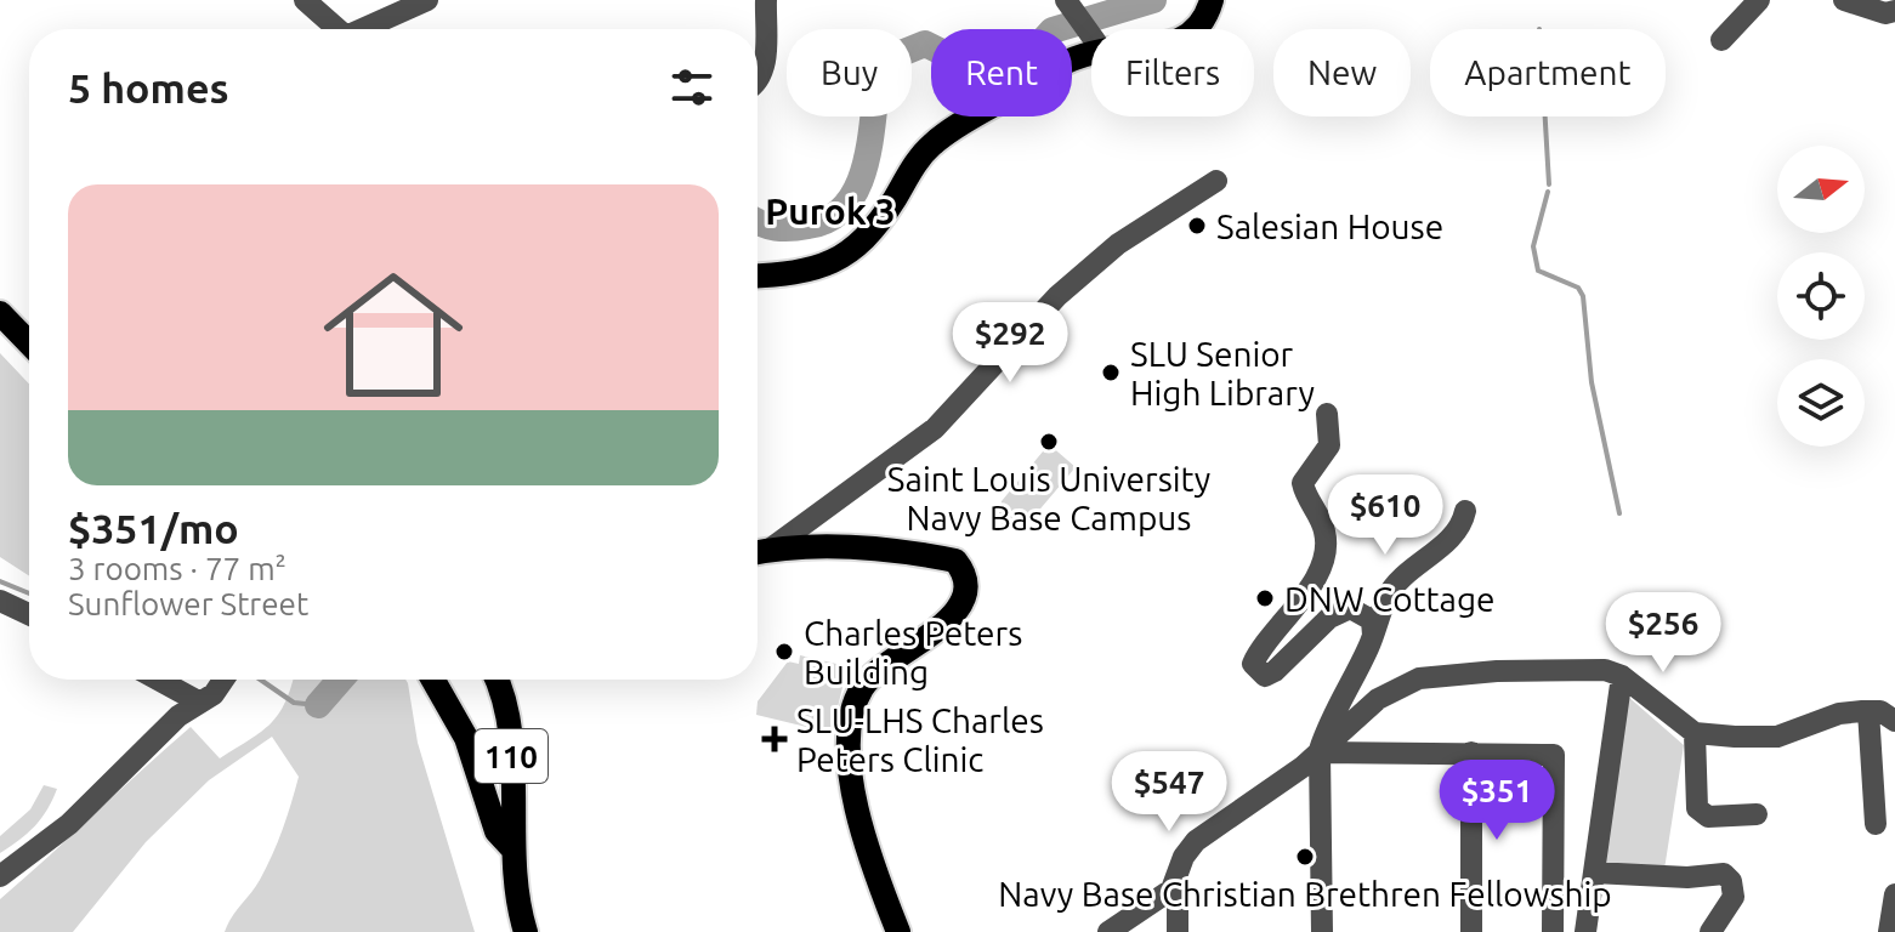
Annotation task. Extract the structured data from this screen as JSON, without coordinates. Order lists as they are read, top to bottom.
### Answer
{
  "streets": {
    "main road": ["110"]
  },
  "districts": ["Purok 3"],
  "places": {
    "other": [
      "Salesian House",
      "SLU Senior High Library",
      "Saint Louis University Navy Base Campus",
      "DNW Cottage",
      "Charles Peters Building",
      "Navy Base Christian Brethren Fellowship"
    ],
    "health": ["SLU-LHS Charles Peters Clinic"]
  },
  "north": "right",
  "page": {
    "chip": [
      "Buy",
      "Rent",
      "Filters",
      "New",
      "Apartment"
    ],
    "heading": "5 homes",
    "list": [
      {
        "name": "$351/mo",
        "note": "3 rooms · 77 m² · Sunflower Street"
      }
    ],
    "price": [
      "$292",
      "$610",
      "$256",
      "$547",
      "$351"
    ]
  }
}
